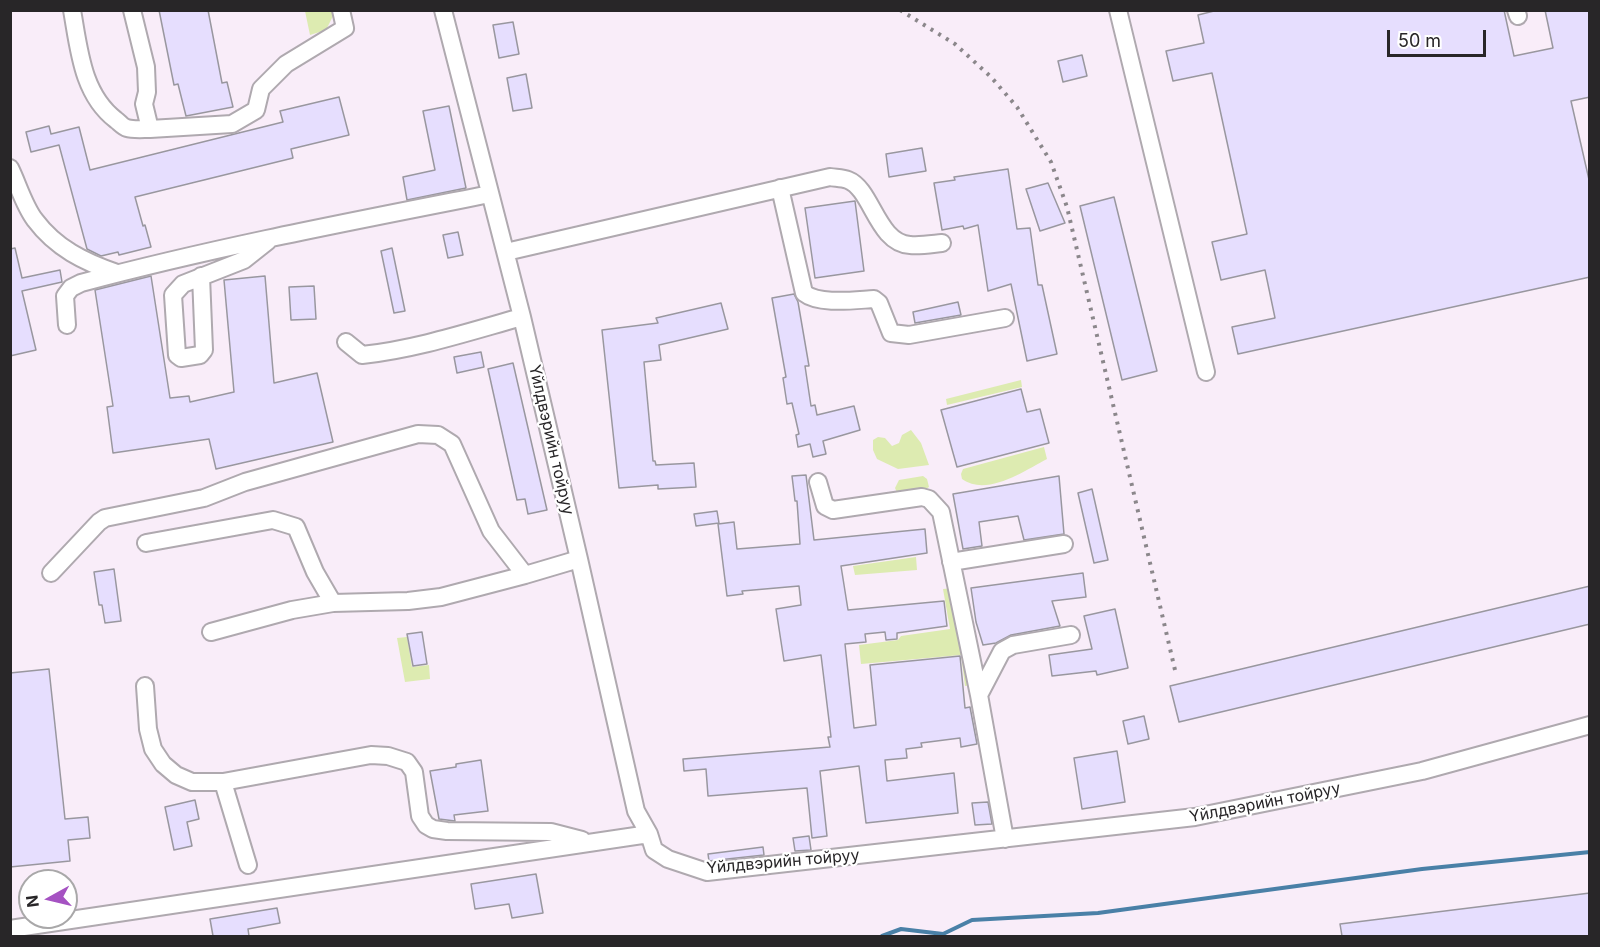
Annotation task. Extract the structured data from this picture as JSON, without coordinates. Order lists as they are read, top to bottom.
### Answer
{
  "streets": {
    "lane": ["Үйлдвэрийн тойруу"]
  },
  "scale_bar": "50 m",
  "north": "left"
}
